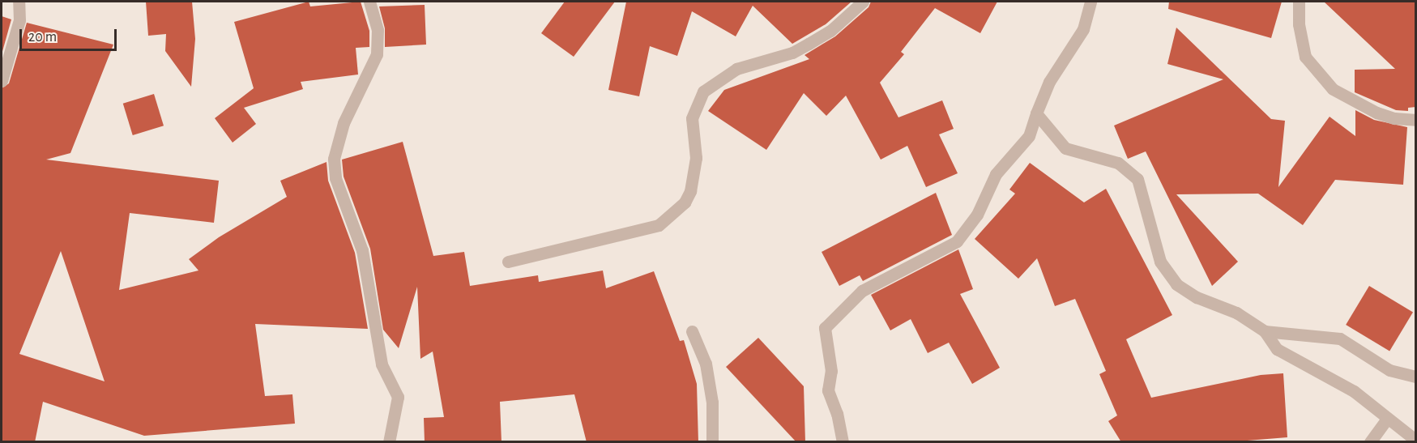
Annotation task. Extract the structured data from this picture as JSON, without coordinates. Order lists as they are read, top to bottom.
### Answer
{
  "scale_bar": "20 m"
}
